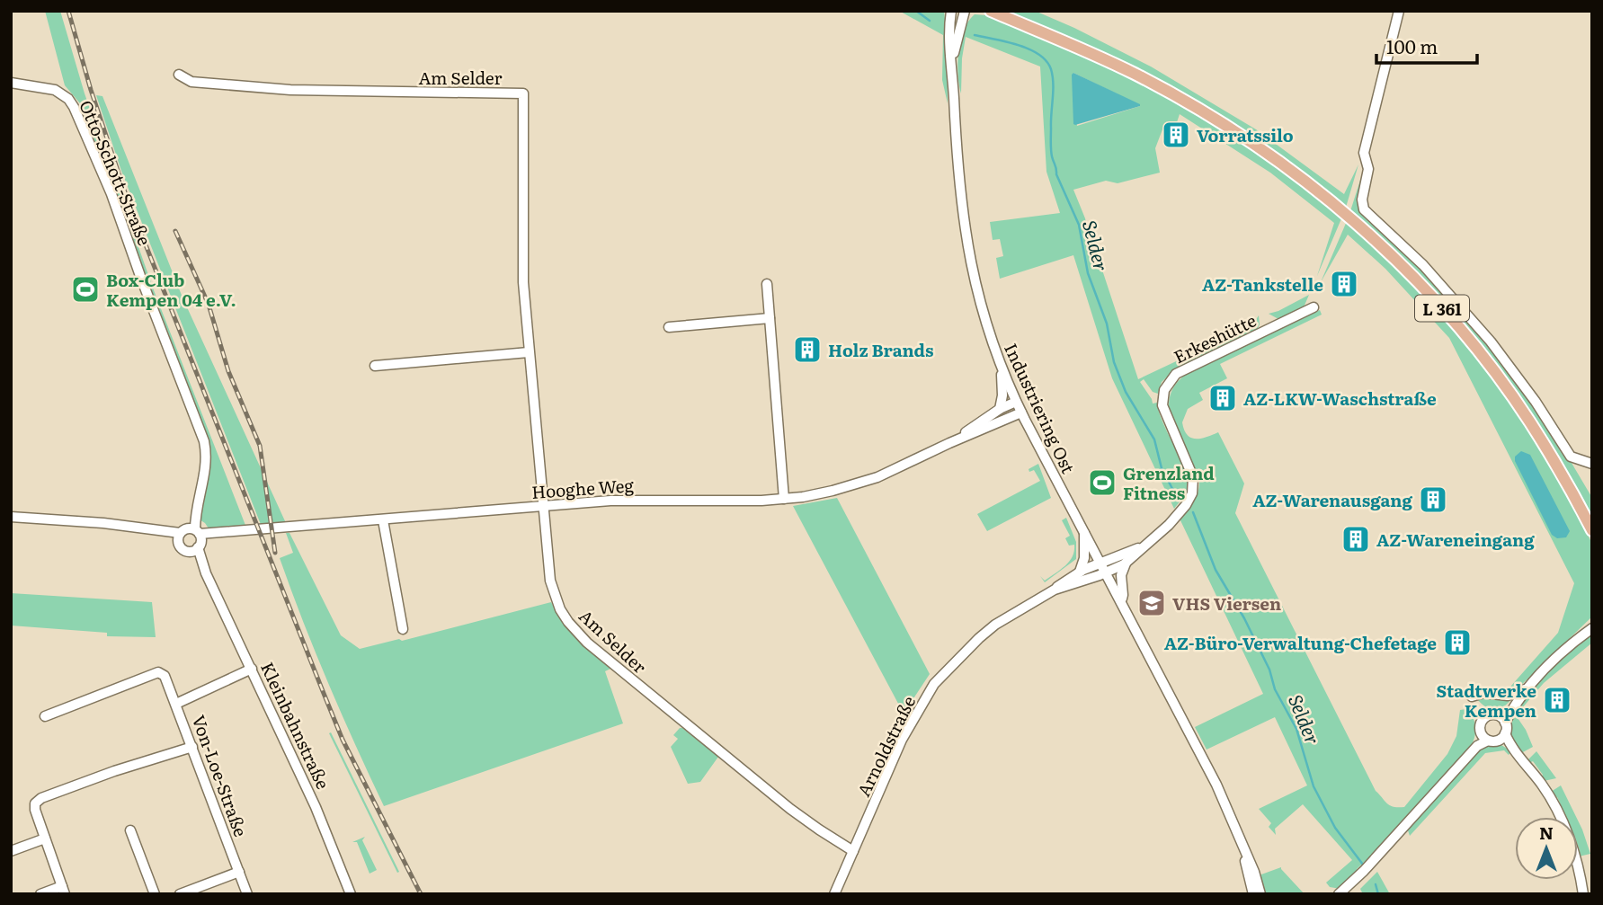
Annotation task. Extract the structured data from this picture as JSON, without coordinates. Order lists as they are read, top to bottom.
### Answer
{
  "streets": {
    "main road": ["L 361"],
    "street": [
      "Am Selder",
      "Otto-Schott-Straße",
      "Erkeshütte",
      "Industriering Ost",
      "Hooghe Weg",
      "Kleinbahnstraße",
      "Arnoldstraße",
      "Von-Loe-Straße"
    ]
  },
  "crossings": [
    ["Am Selder", "Hooghe Weg"],
    ["Am Selder", "Arnoldstraße"],
    ["Otto-Schott-Straße", "Hooghe Weg"],
    ["Otto-Schott-Straße", "Kleinbahnstraße"],
    ["Erkeshütte", "Industriering Ost"],
    ["Erkeshütte", "Arnoldstraße"],
    ["Industriering Ost", "Hooghe Weg"],
    ["Industriering Ost", "Arnoldstraße"],
    ["Hooghe Weg", "Kleinbahnstraße"]
  ],
  "water": ["Selder"],
  "places": {
    "building": [
      "Vorratssilo",
      "AZ-Tankstelle",
      "Holz Brands",
      "AZ-LKW-Waschstraße",
      "AZ-Warenausgang",
      "AZ-Wareneingang",
      "AZ-Büro-Verwaltung-Chefetage",
      "Stadtwerke Kempen"
    ],
    "sports": ["Box-Club Kempen 04 e.V.", "Grenzland Fitness"],
    "school or university": ["VHS Viersen"]
  },
  "scale_bar": "100 m",
  "north": "top"
}
